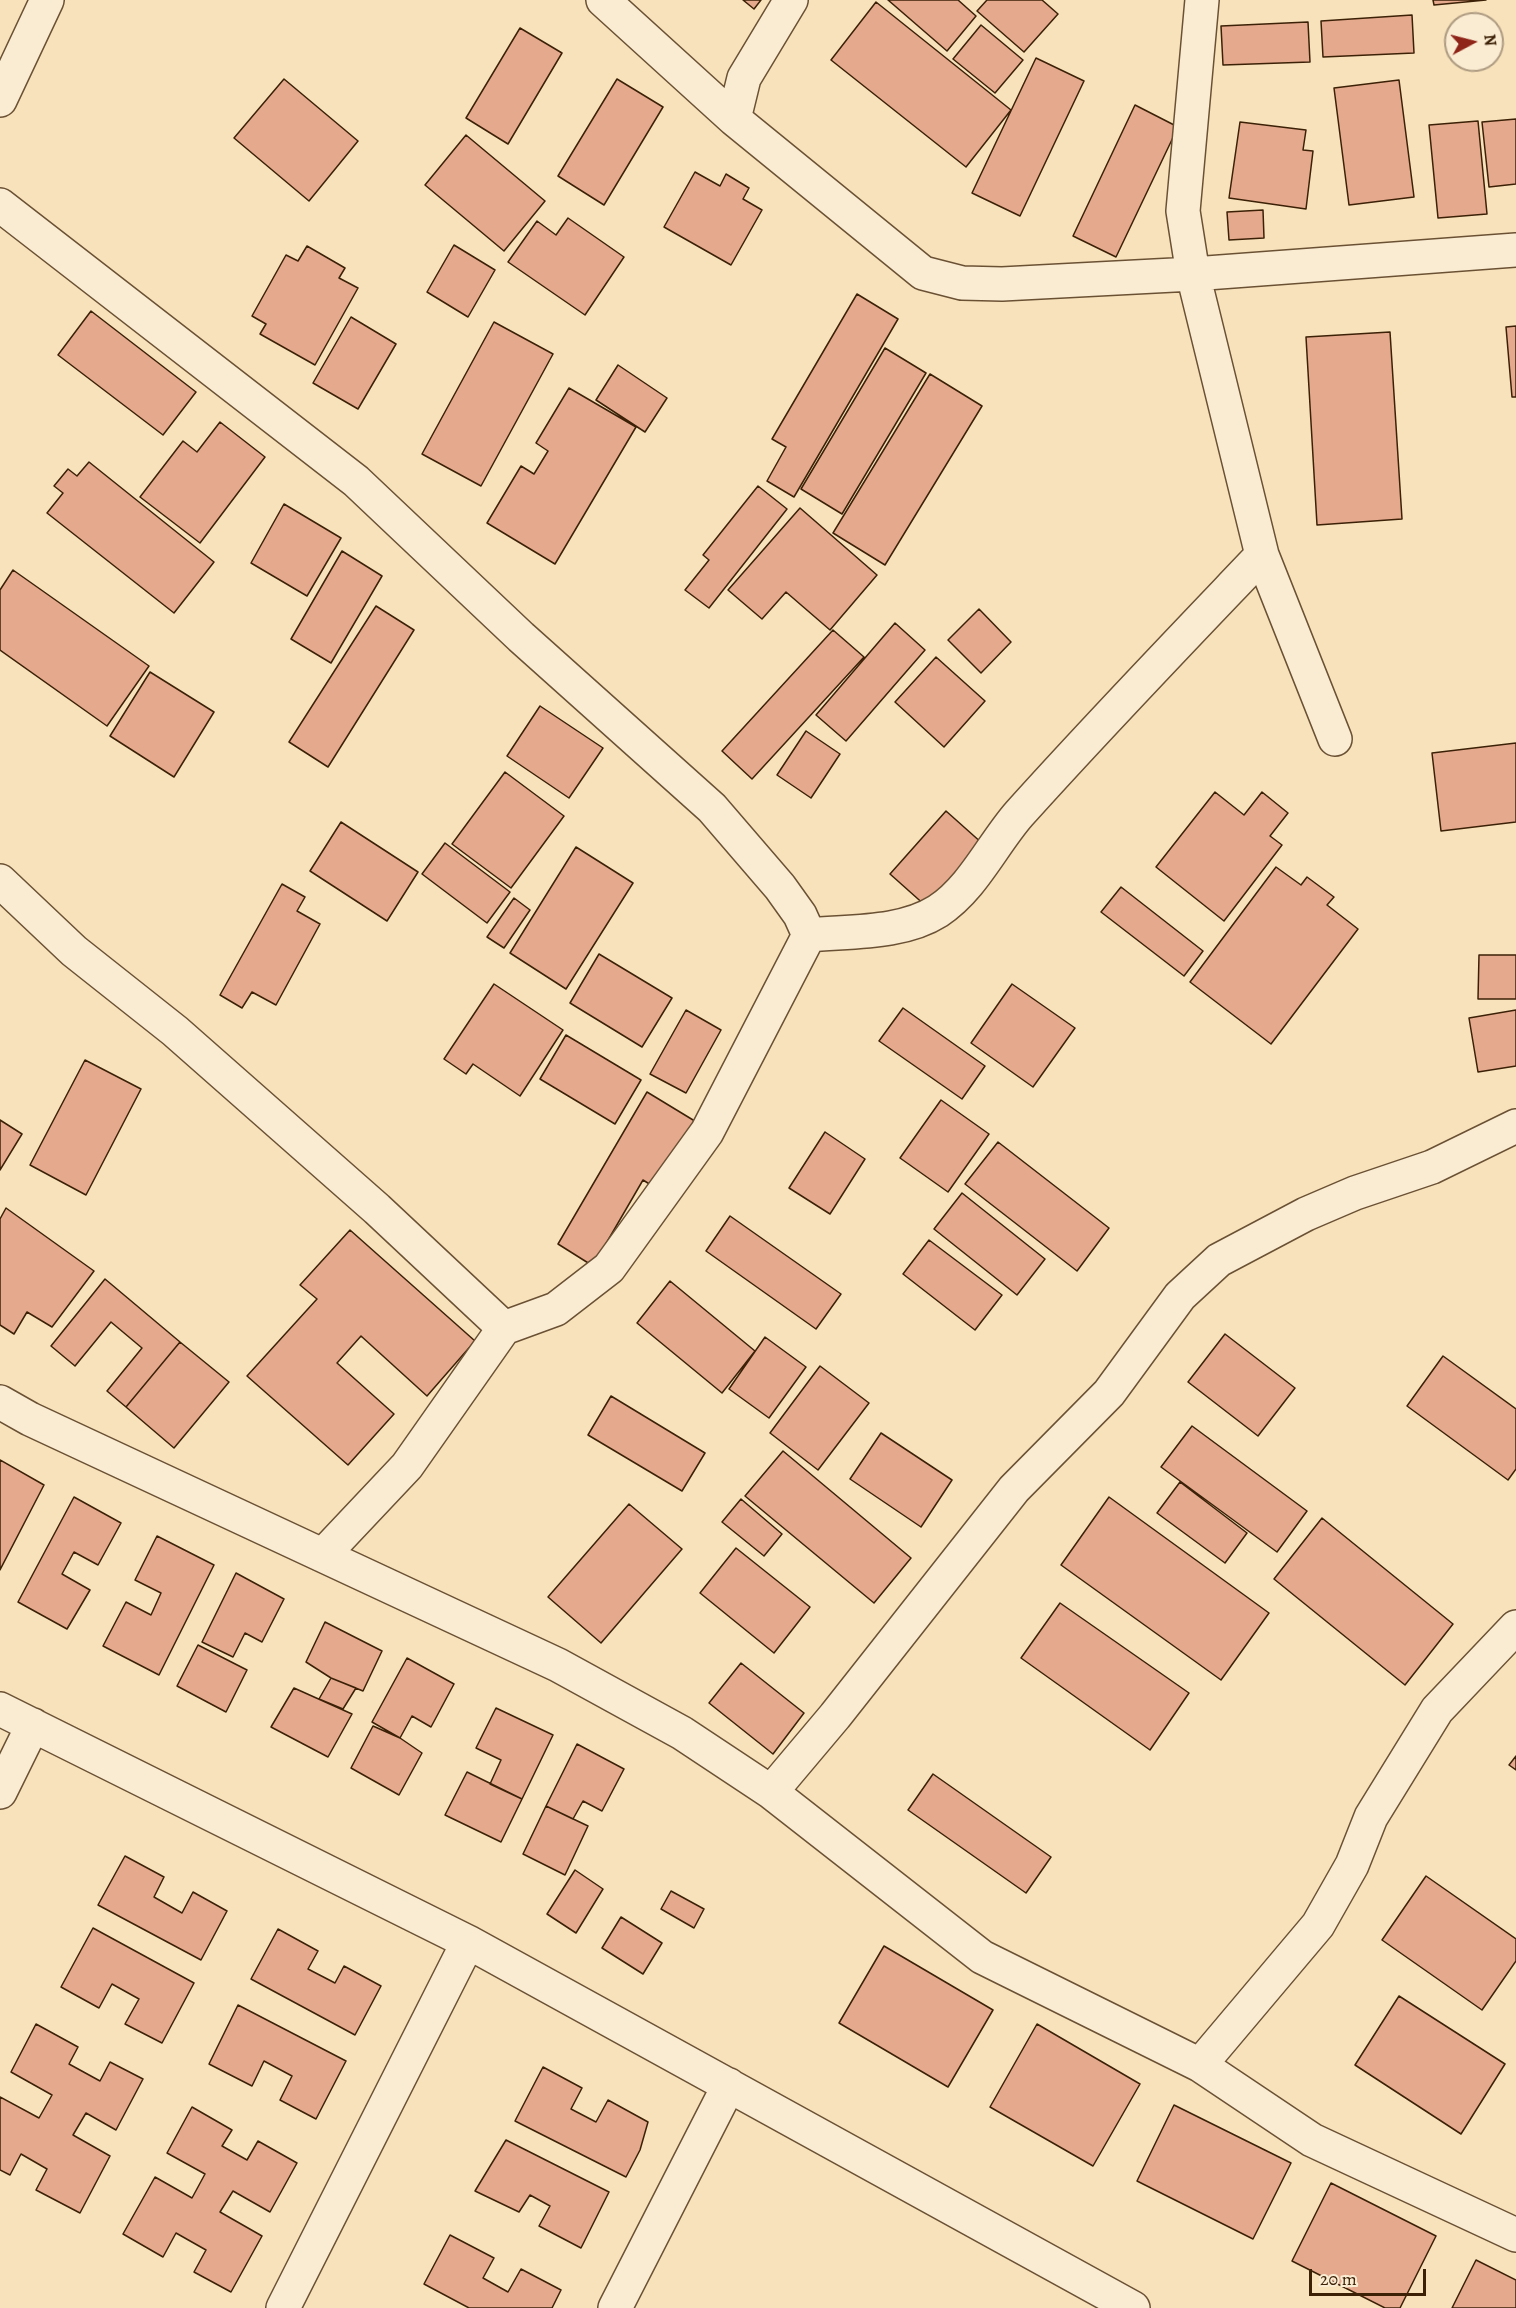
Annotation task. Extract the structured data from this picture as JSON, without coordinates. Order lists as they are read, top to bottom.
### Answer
{
  "scale_bar": "20 m",
  "north": "right"
}
